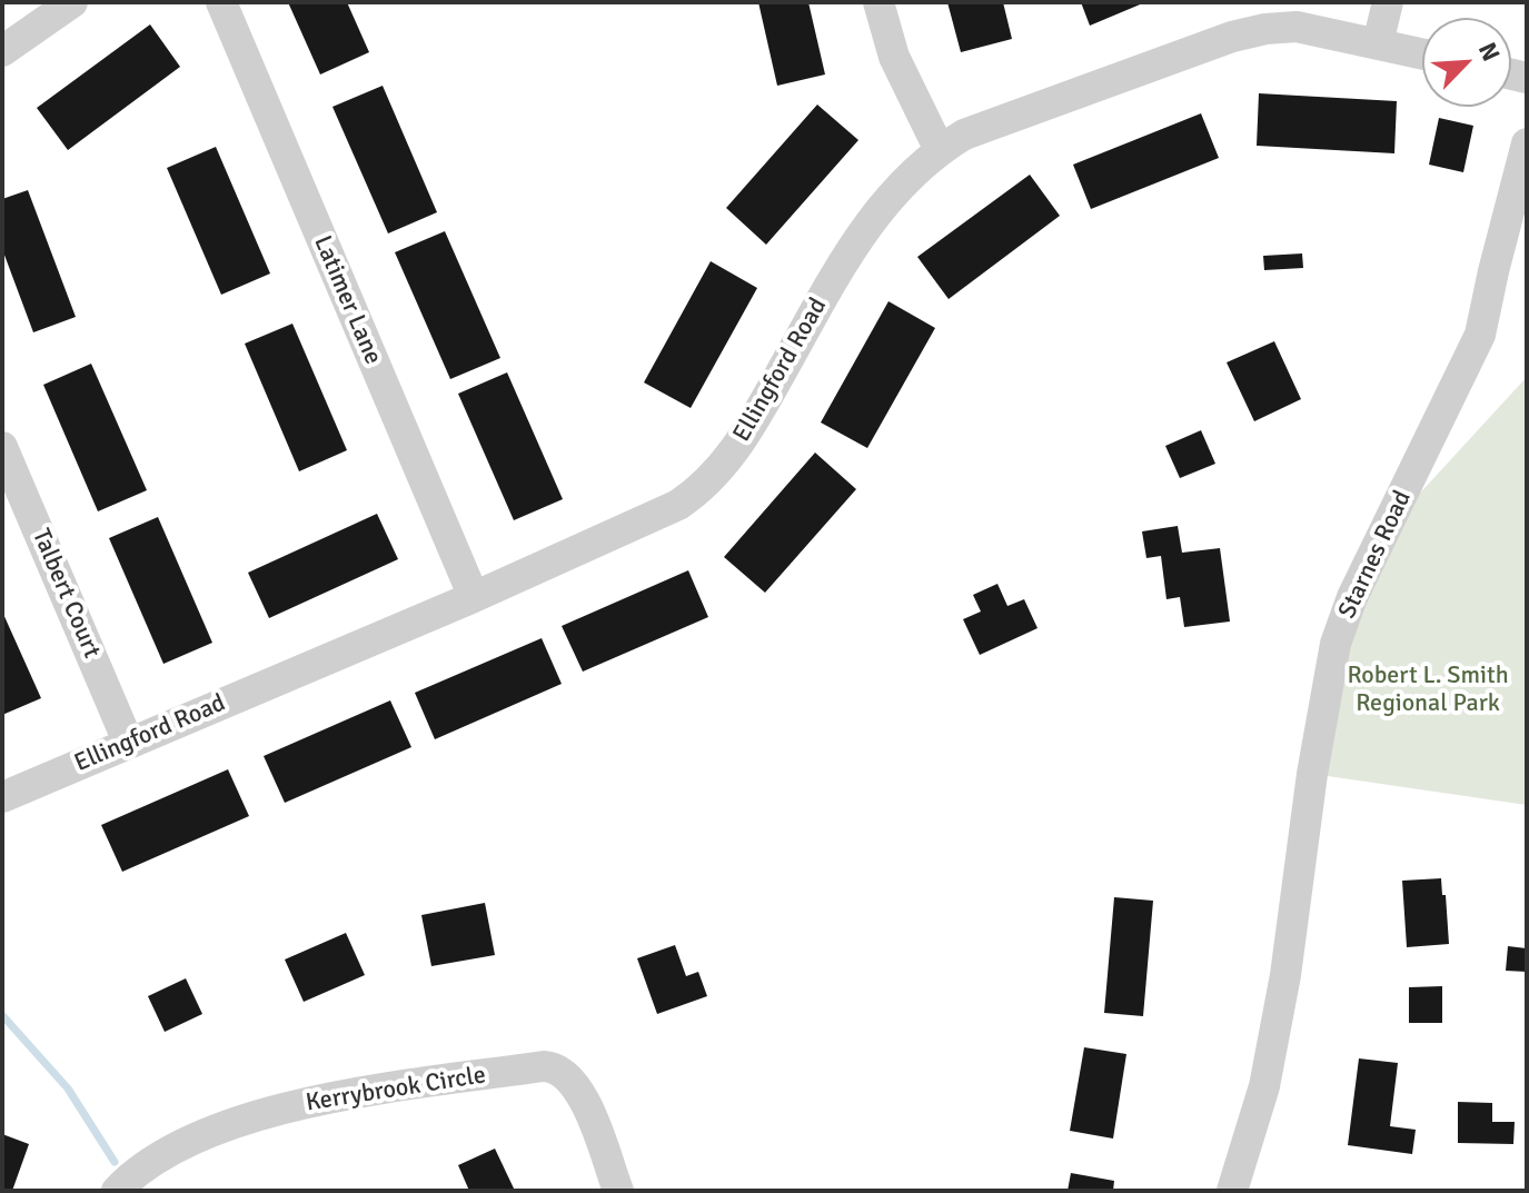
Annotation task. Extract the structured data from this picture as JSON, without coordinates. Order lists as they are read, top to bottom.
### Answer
{
  "streets": {
    "street": [
      "Latimer Lane",
      "Ellingford Road",
      "Starnes Road",
      "Talbert Court",
      "Kerrybrook Circle"
    ]
  },
  "crossings": [
    ["Latimer Lane", "Ellingford Road"],
    ["Ellingford Road", "Talbert Court"]
  ],
  "parks": ["Robert L. Smith Regional Park"],
  "north": "top right"
}
